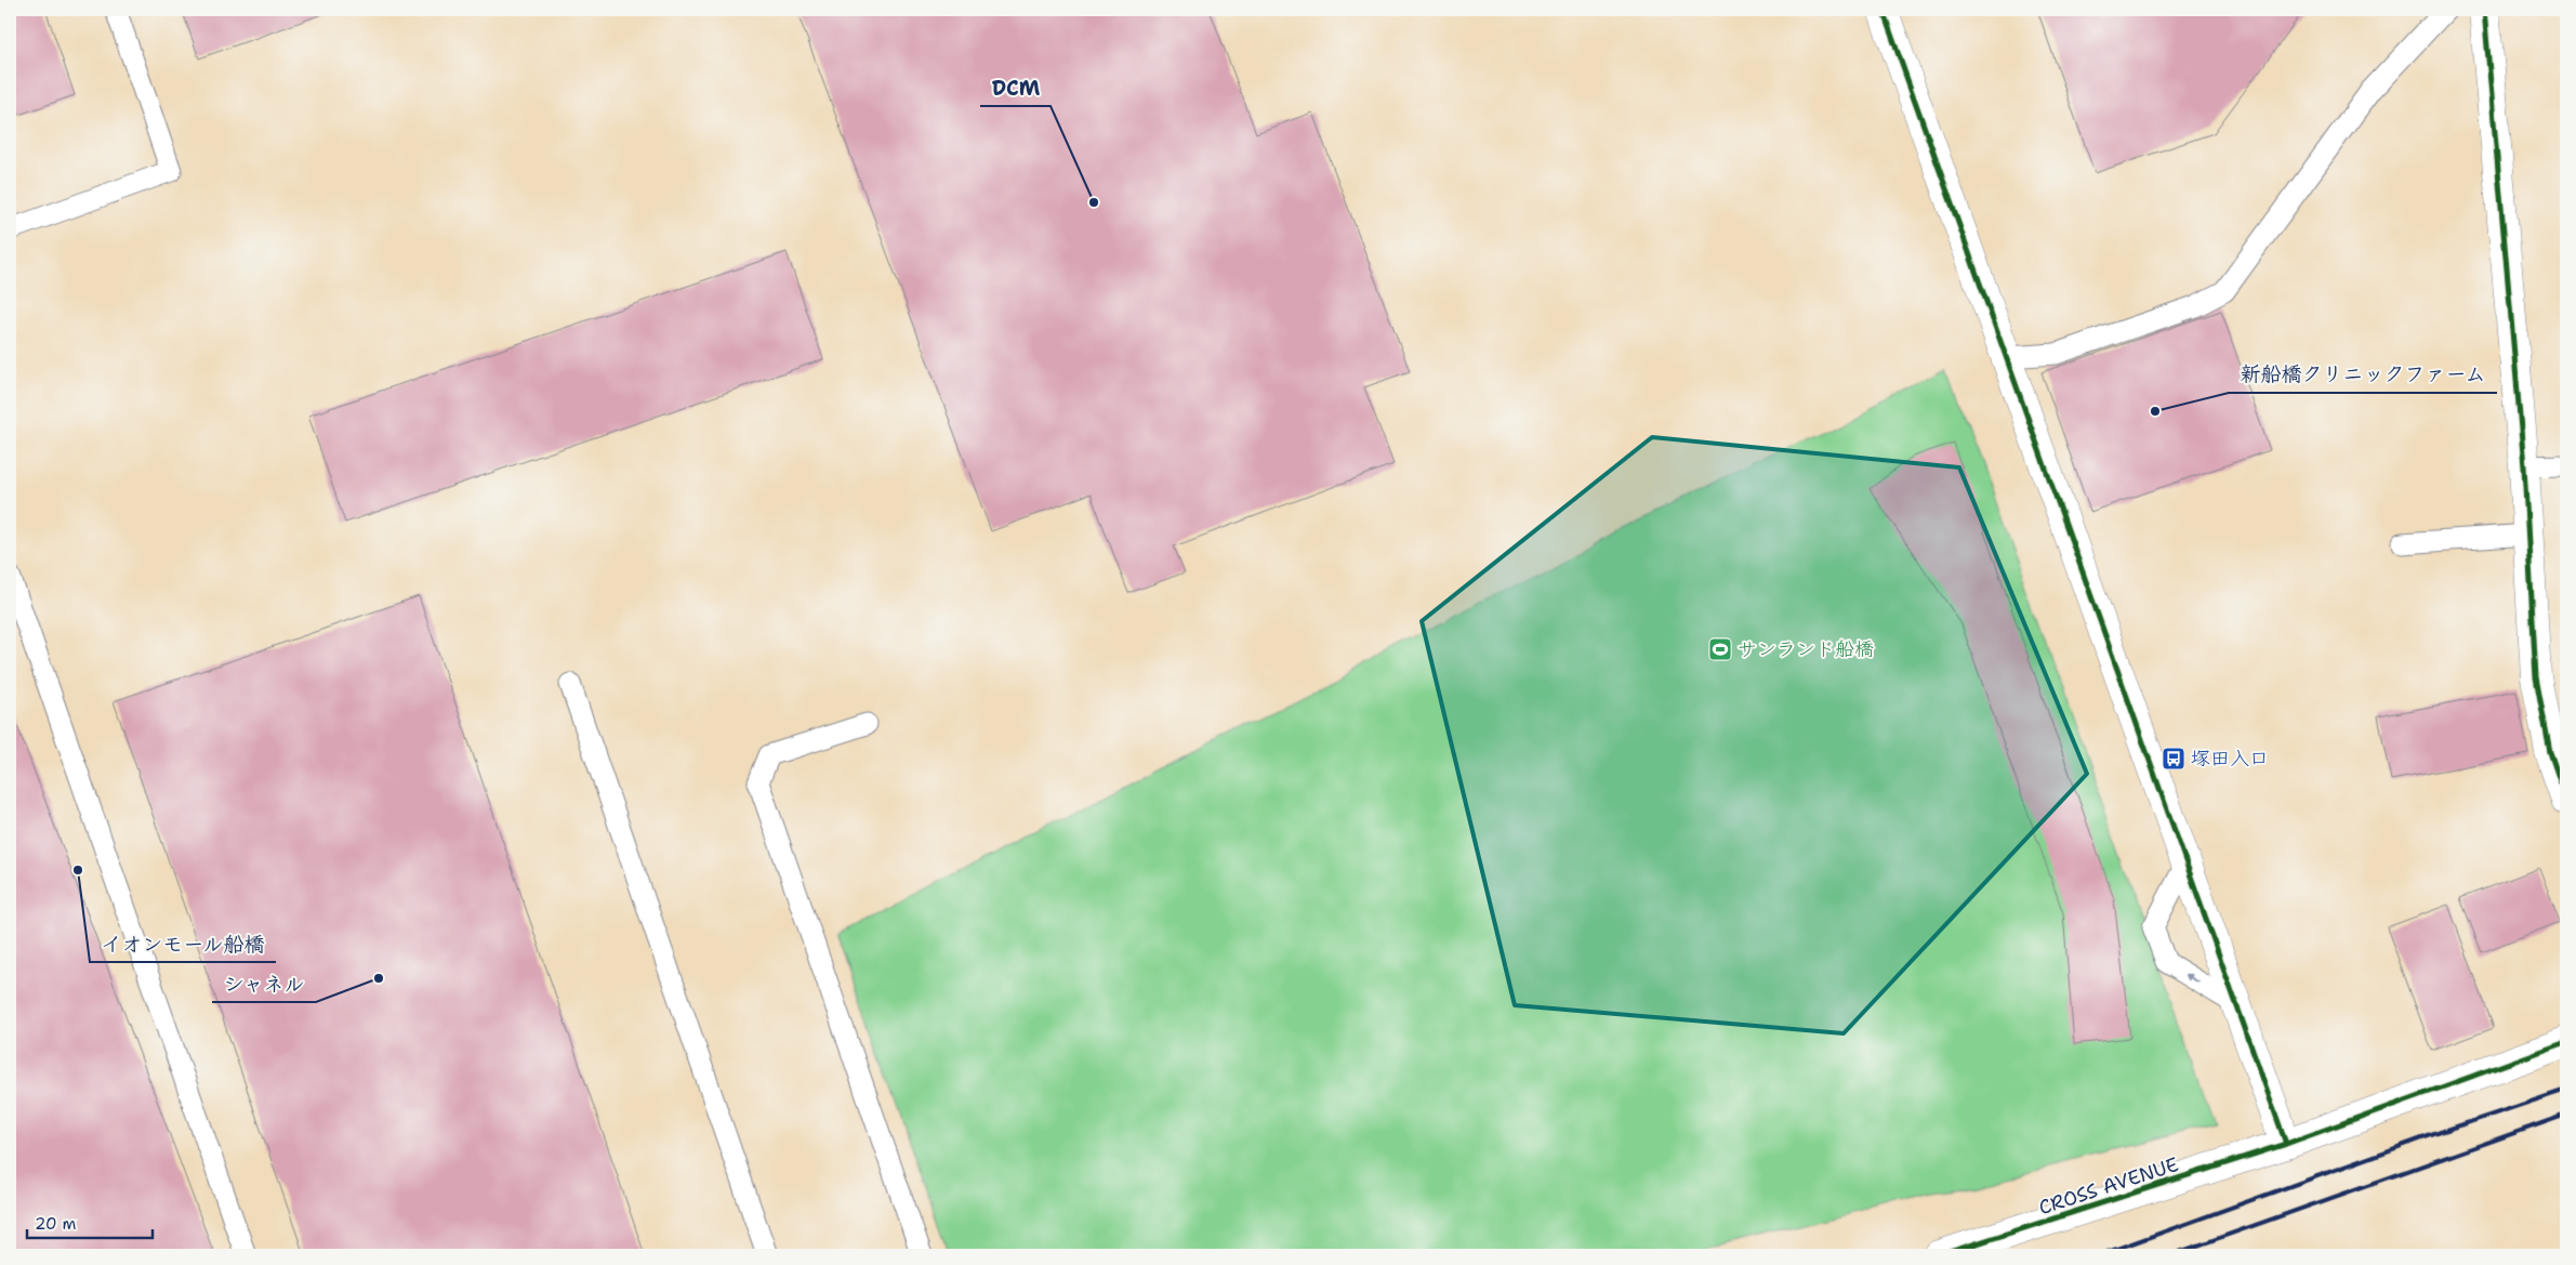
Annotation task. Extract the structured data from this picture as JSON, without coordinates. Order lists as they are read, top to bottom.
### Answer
{
  "streets": {
    "street": ["CROSS AVENUE"]
  },
  "places": {
    "other": [
      "DCM",
      "新船橋クリニックファーム",
      "イオンモール船橋",
      "シャネル"
    ],
    "sports": ["サンランド船橋"],
    "bus stop": ["塚田入口"]
  },
  "scale_bar": "20 m"
}
